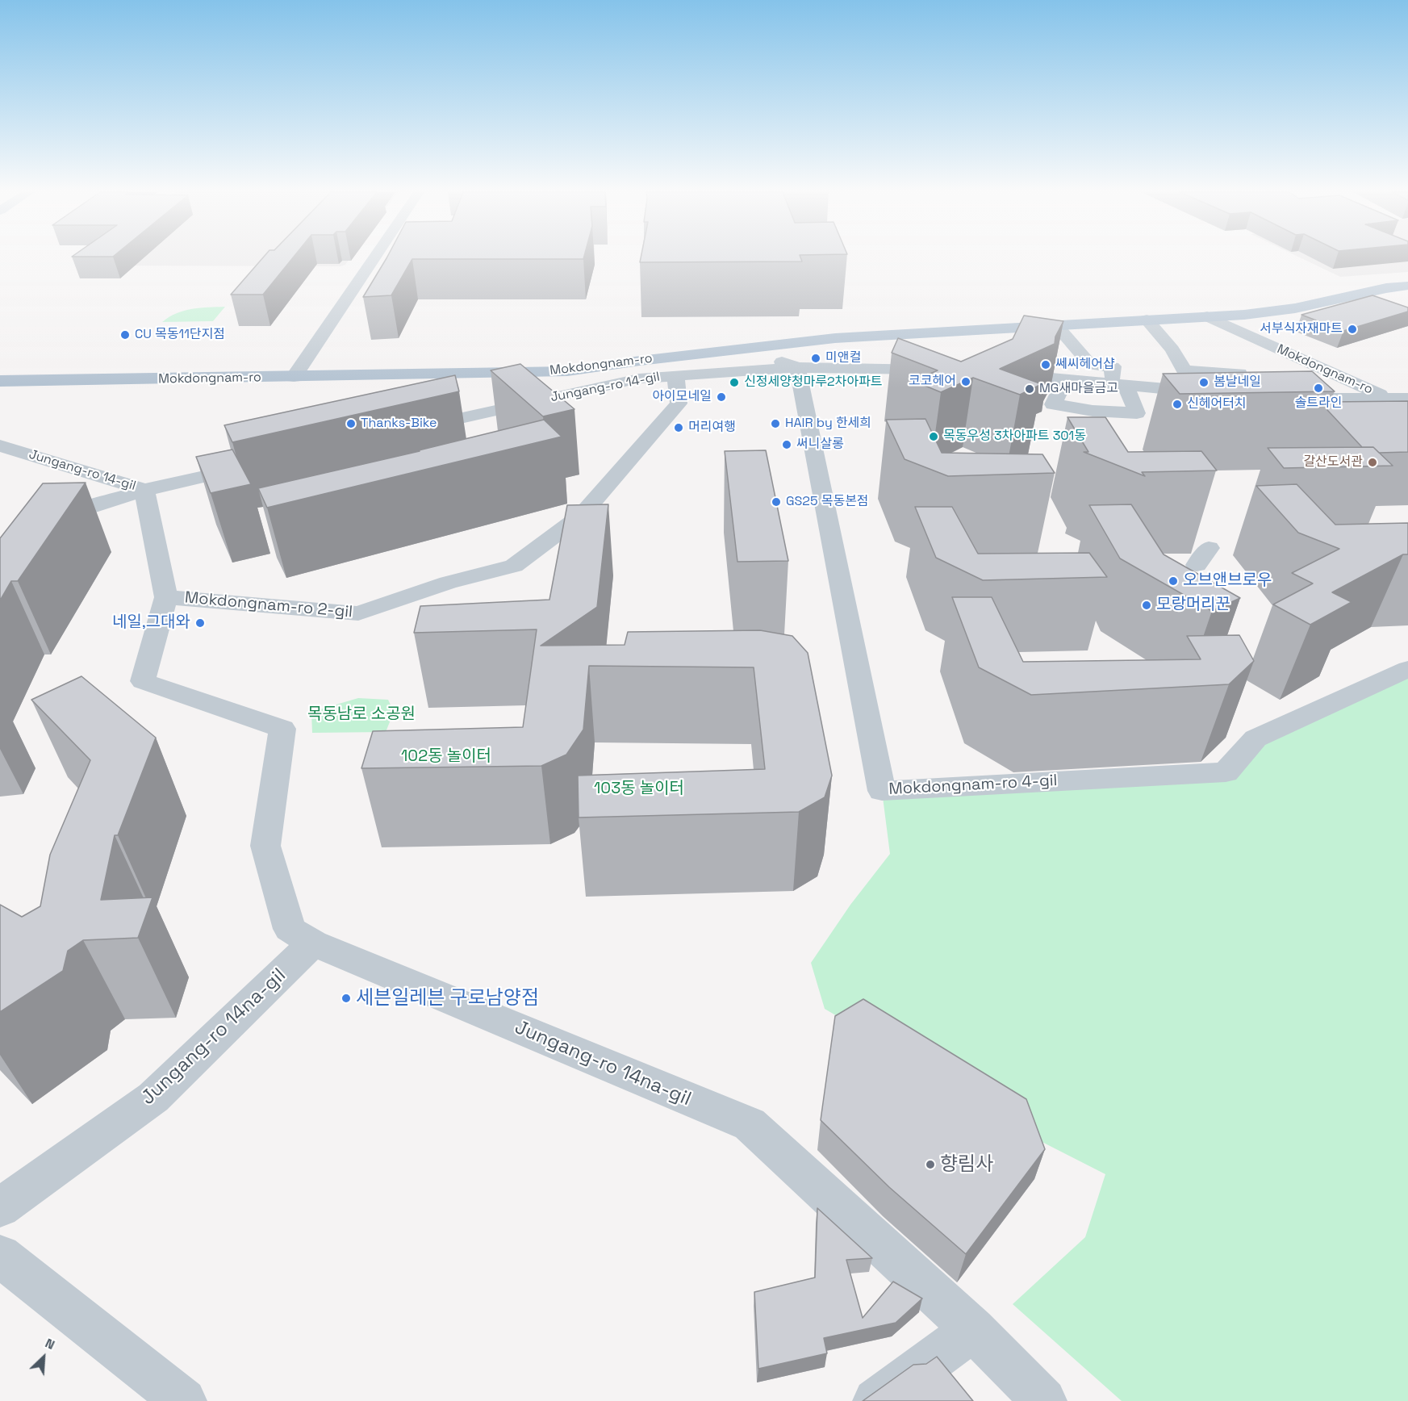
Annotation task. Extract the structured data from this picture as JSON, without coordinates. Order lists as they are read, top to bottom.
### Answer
{
  "streets": {
    "main road": ["Mokdongnam-ro"],
    "street": [
      "Jungang-ro 14-gil",
      "Mokdongnam-ro 2-gil",
      "Mokdongnam-ro 4-gil",
      "Jungang-ro 14na-gil"
    ]
  },
  "crossings": [
    ["Jungang-ro 14-gil", "Mokdongnam-ro 2-gil"],
    ["Mokdongnam-ro 2-gil", "Jungang-ro 14na-gil"]
  ],
  "parks": ["목동남로 소공원", "102동 놀이터", "103동 놀이터"],
  "places": [
    "서부식자재마트",
    "CU 목동11단지점",
    "미앤컬",
    "쎄씨헤어샵",
    "코코헤어",
    "신정세양청마루2차아파트",
    "봄날네일",
    "솔트라인",
    "MG새마을금고",
    "아이모네일",
    "신헤어터치",
    "Thanks-Bike",
    "HAIR by 한세희",
    "머리여행",
    "목동우성 3차아파트 301동",
    "써니살롱",
    "갈산도서관",
    "GS25 목동본점",
    "오브앤브로우",
    "모랑머리꾼",
    "네일,그대와",
    "세븐일레븐 구로남양점",
    "향림사"
  ],
  "north": "top right"
}
